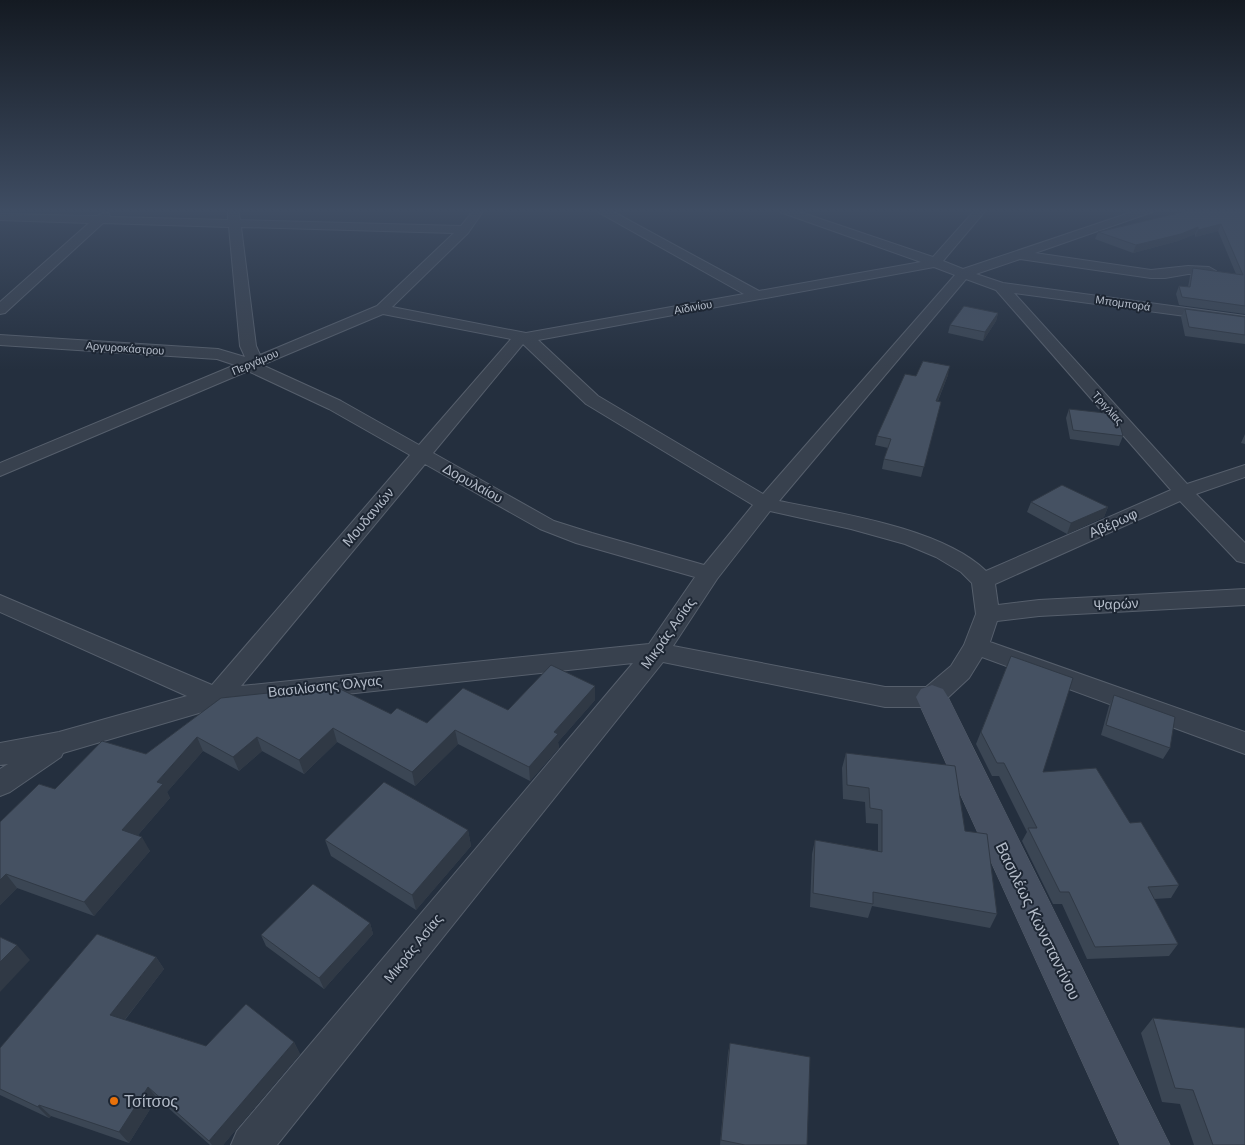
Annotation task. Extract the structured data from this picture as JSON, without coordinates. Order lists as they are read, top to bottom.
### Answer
{
  "streets": {
    "street": [
      "Μπομπορά",
      "Αϊδινίου",
      "Αργυροκάστρου",
      "Περγάμου",
      "Τριγλίας",
      "Δορυλαίου",
      "Μουδανιών",
      "Αβέρωφ",
      "Ψαρών",
      "Μικράς Ασίας",
      "Βασιλίσσης Όλγας",
      "Βασιλέως Κωνσταντίνου"
    ]
  },
  "crossings": [
    ["Μπομπορά", "Τριγλίας"],
    ["Αϊδινίου", "Περγάμου"],
    ["Αϊδινίου", "Μουδανιών"],
    ["Αργυροκάστρου", "Περγάμου"],
    ["Αργυροκάστρου", "Δορυλαίου"],
    ["Περγάμου", "Δορυλαίου"],
    ["Τριγλίας", "Αβέρωφ"],
    ["Τριγλίας", "Μικράς Ασίας"],
    ["Δορυλαίου", "Μουδανιών"],
    ["Δορυλαίου", "Μικράς Ασίας"],
    ["Μουδανιών", "Βασιλίσσης Όλγας"],
    ["Μικράς Ασίας", "Βασιλίσσης Όλγας"],
    ["Βασιλίσσης Όλγας", "Βασιλέως Κωνσταντίνου"]
  ],
  "places": ["Τσίτσος"]
}
